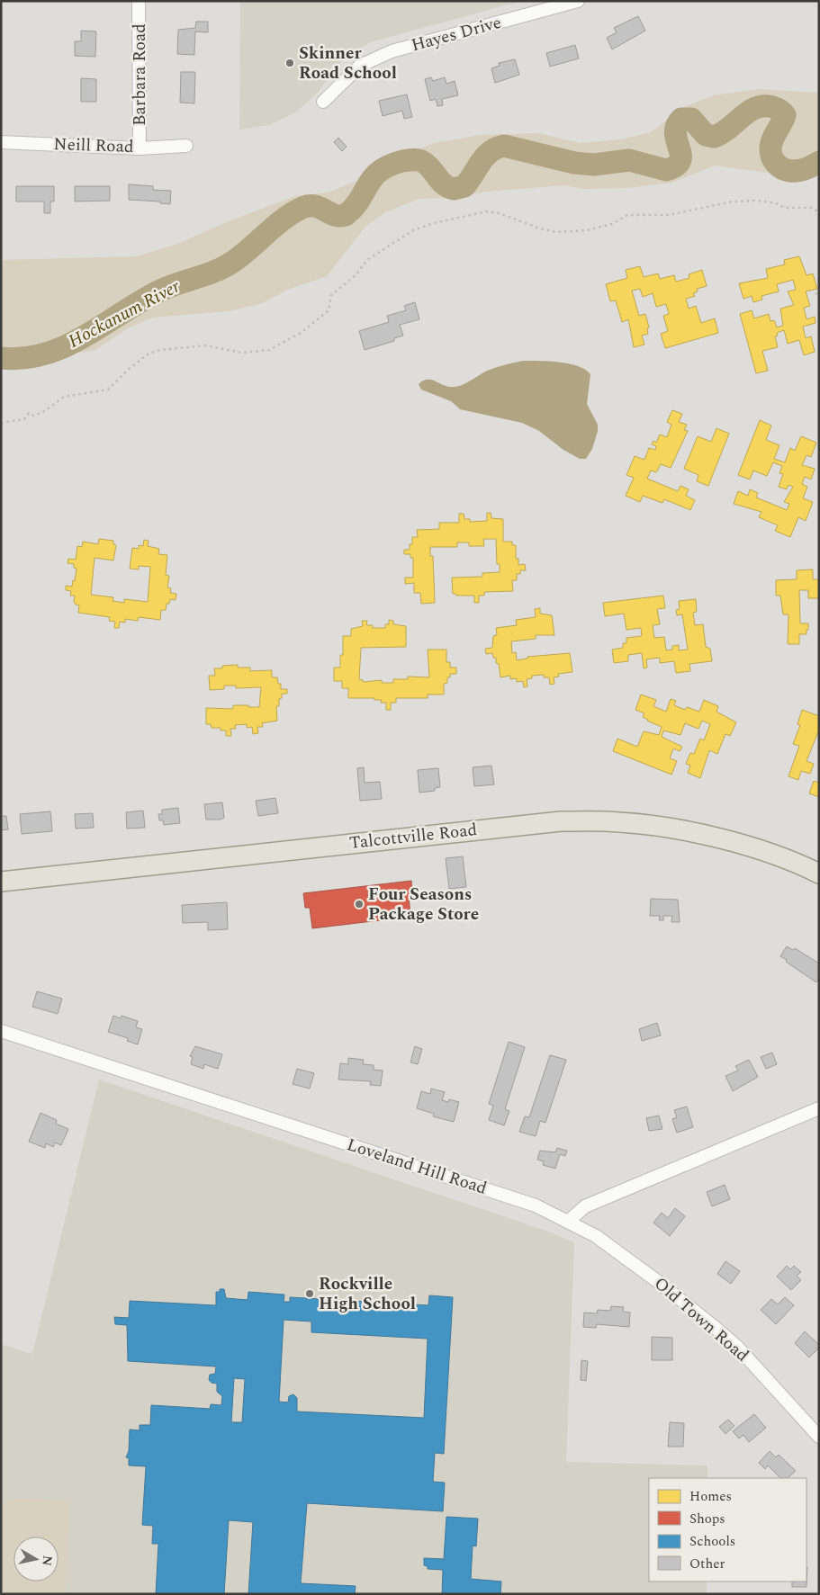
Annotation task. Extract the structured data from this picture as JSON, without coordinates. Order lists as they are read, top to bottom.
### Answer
{
  "streets": {
    "main road": ["Talcottville Road"],
    "street": [
      "Hayes Drive",
      "Barbara Road",
      "Neill Road",
      "Loveland Hill Road",
      "Old Town Road"
    ]
  },
  "crossings": [
    ["Barbara Road", "Neill Road"],
    ["Loveland Hill Road", "Old Town Road"]
  ],
  "water": ["Hockanum River"],
  "places": ["Skinner Road School", "Four Seasons Package Store", "Rockville High School"],
  "legend": [
    "Homes",
    "Shops",
    "Schools",
    "Other"
  ],
  "north": "right"
}
